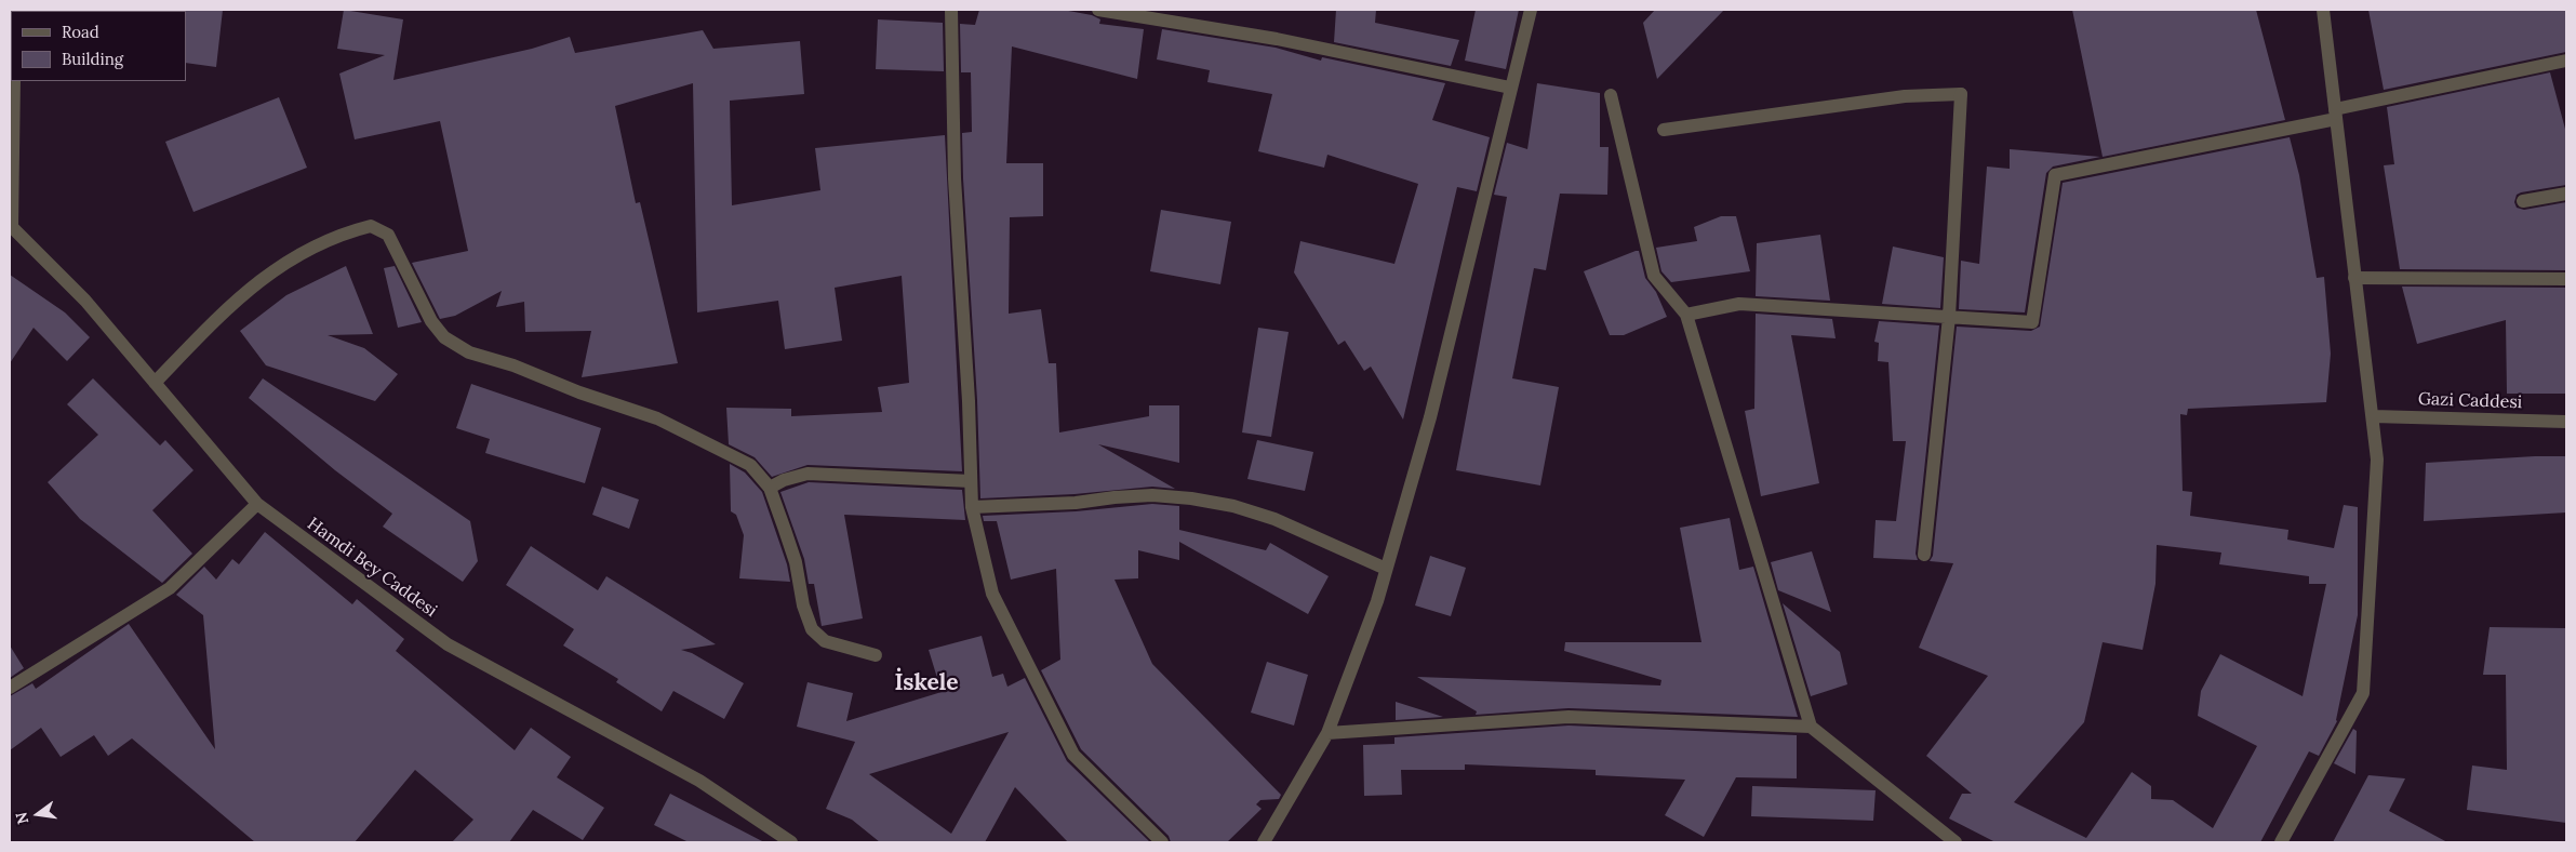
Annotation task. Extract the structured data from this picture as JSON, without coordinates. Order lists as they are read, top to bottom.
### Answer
{
  "streets": {
    "street": ["Gazi Caddesi", "Hamdi Bey Caddesi"]
  },
  "districts": ["İskele"],
  "legend": ["Road", "Building"],
  "north": "left"
}
